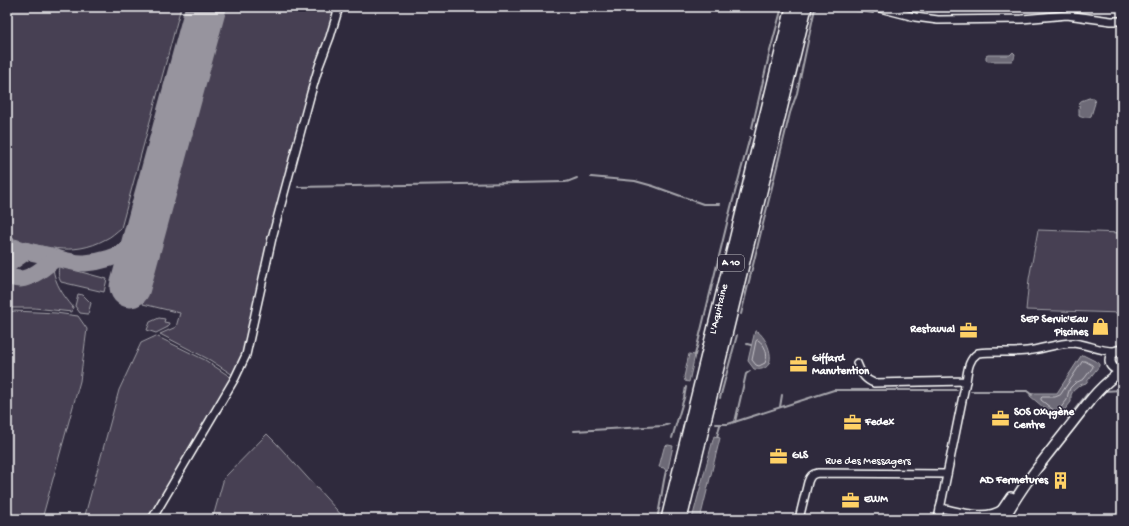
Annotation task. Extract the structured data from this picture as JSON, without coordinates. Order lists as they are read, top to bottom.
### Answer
{
  "streets": {
    "highway": ["A 10", "L'Aquitaine"],
    "street": ["Rue des Messagers"]
  },
  "places": {
    "shop": ["SEP Servic'Eau Piscines"],
    "office": [
      "Restauval",
      "Giffard Manutention",
      "SOS Oxygène Centre",
      "Fedex",
      "GLS",
      "EWM"
    ],
    "building": ["AD Fermetures"]
  }
}
